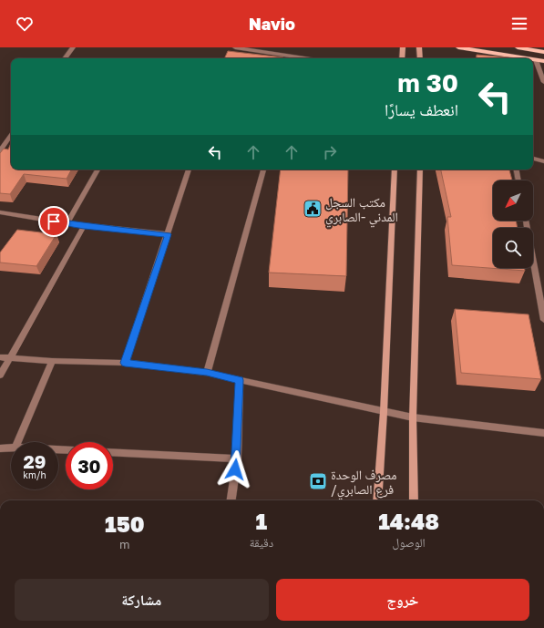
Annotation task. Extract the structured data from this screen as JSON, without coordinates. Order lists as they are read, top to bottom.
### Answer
{
  "places": {
    "public building": ["مكتب السجل المدني -الصابري"],
    "bank": ["مصرف الوحدة /فرع الصابري"]
  },
  "north": "bottom left",
  "page": {
    "header": "Navio",
    "turn": ["30 m", "انعطف يسارًا"],
    "speed": "29 km/h",
    "limit": "30",
    "eta": [
      "14:48",
      "الوصول",
      "1",
      "دقيقة",
      "150",
      "m"
    ],
    "buttons": ["خروج", "مشاركة"]
  }
}
